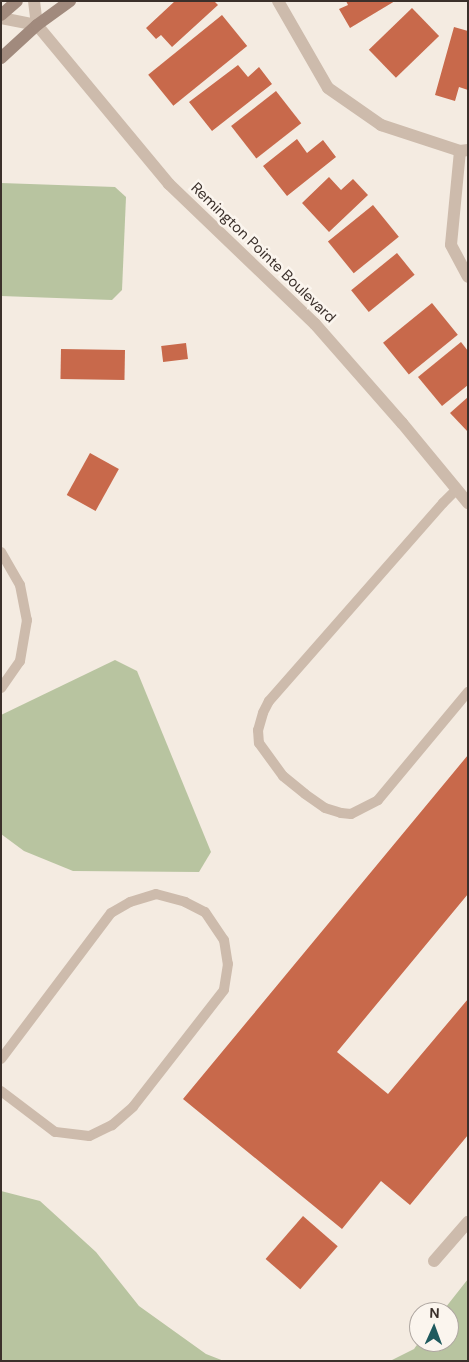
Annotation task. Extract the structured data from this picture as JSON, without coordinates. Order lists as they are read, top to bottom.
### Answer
{
  "streets": {
    "street": ["Remington Pointe Boulevard"]
  },
  "north": "top"
}
